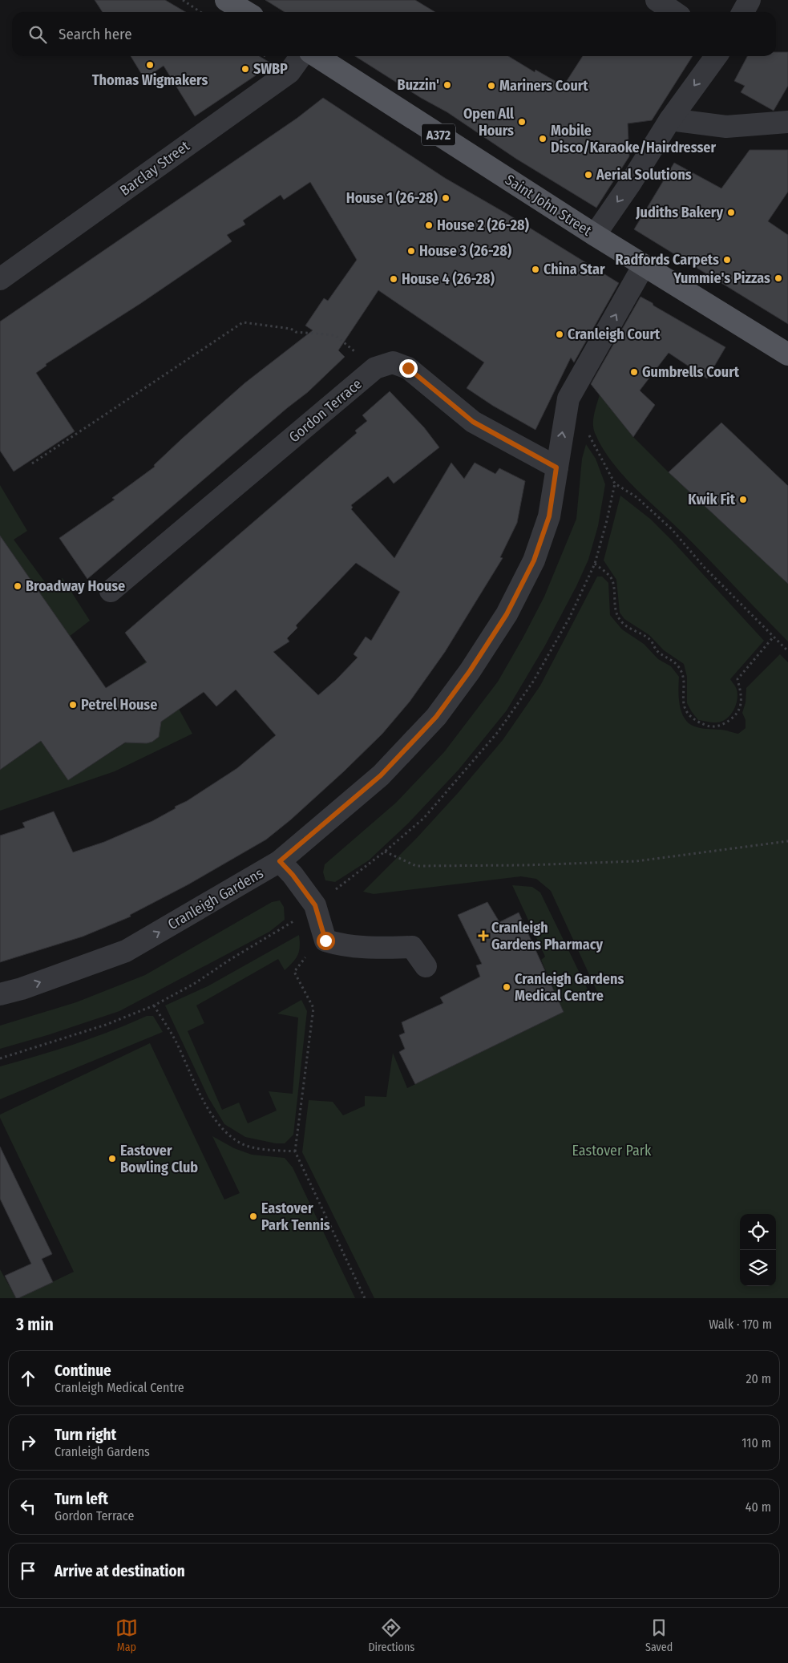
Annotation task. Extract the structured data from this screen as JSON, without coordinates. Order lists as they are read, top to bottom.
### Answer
{
  "streets": {
    "main road": ["A372", "Saint John Street"],
    "street": ["Barclay Street", "Gordon Terrace", "Cranleigh Gardens"]
  },
  "crossings": [
    ["Saint John Street", "Cranleigh Gardens"],
    ["Gordon Terrace", "Cranleigh Gardens"]
  ],
  "one_way": ["Cranleigh Gardens"],
  "parks": ["Eastover Park"],
  "places": {
    "other": [
      "Thomas Wigmakers",
      "SWBP",
      "Buzzin'",
      "Mariners Court",
      "Open All Hours",
      "Mobile Disco/Karaoke/Hairdresser",
      "Aerial Solutions",
      "House 1 (26-28)",
      "Judiths Bakery",
      "House 2 (26-28)",
      "House 3 (26-28)",
      "Radfords Carpets",
      "China Star",
      "Yummie's Pizzas",
      "House 4 (26-28)",
      "Cranleigh Court",
      "Gumbrells Court",
      "Kwik Fit",
      "Broadway House",
      "Petrel House",
      "Cranleigh Gardens Medical Centre",
      "Eastover Bowling Club",
      "Eastover Park Tennis"
    ],
    "health": ["Cranleigh Gardens Pharmacy"]
  },
  "page": {
    "search": "Search here",
    "heading": ["3 min", "Walk · 170 m"],
    "list": [
      ["Continue", "Cranleigh Medical Centre", "20 m"],
      ["Turn right", "Cranleigh Gardens", "110 m"],
      ["Turn left", "Gordon Terrace", "40 m"],
      "Arrive at destination"
    ],
    "nav": ["Map", "Directions", "Saved"]
  }
}
